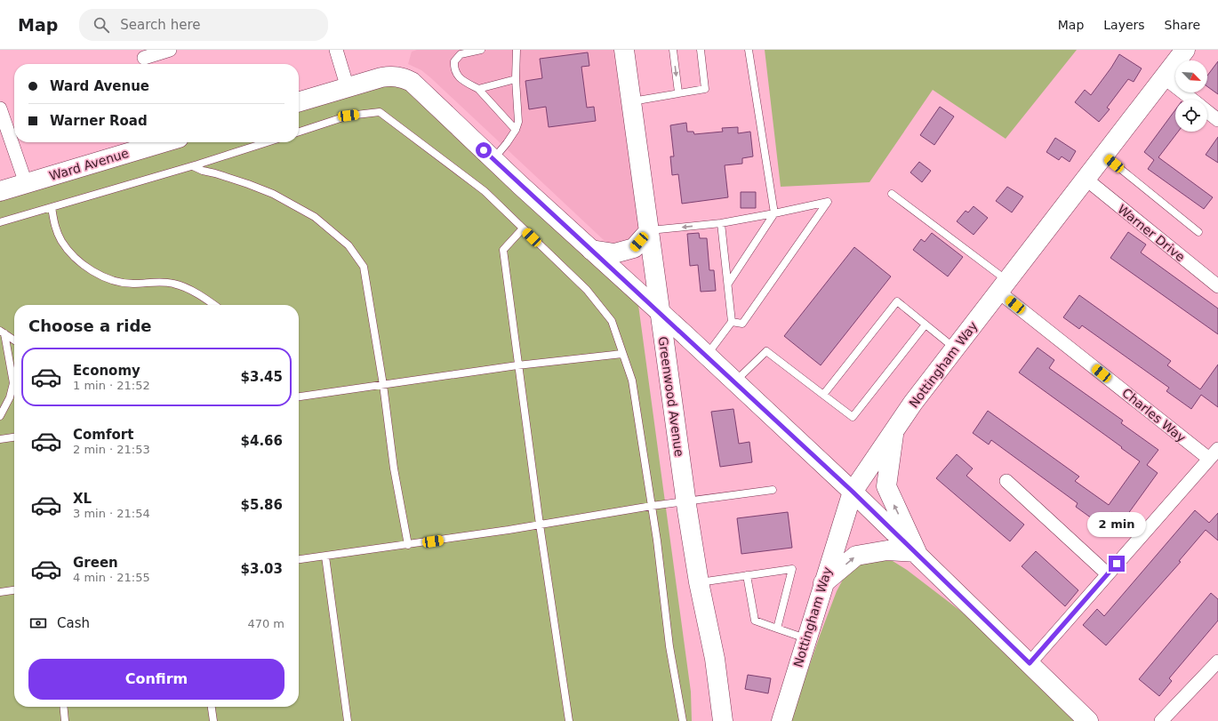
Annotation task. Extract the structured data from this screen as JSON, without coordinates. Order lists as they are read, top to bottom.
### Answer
{
  "streets": {
    "street": [
      "Ward Avenue",
      "Warner Drive",
      "Nottingham Way",
      "Greenwood Avenue",
      "Charles Way"
    ]
  },
  "crossings": [
    ["Warner Drive", "Nottingham Way"],
    ["Nottingham Way", "Charles Way"]
  ],
  "north": "bottom right",
  "page": {
    "header": "Map",
    "search": "Search here",
    "nav": ["Map", "Layers", "Share"],
    "banner": ["Ward Avenue", "Warner Road"],
    "heading": "Choose a ride",
    "list": [
      {
        "name": "Economy",
        "note": "1 min · 21:52",
        "value": "$3.45"
      },
      {
        "name": "Comfort",
        "note": "2 min · 21:53",
        "value": "$4.66"
      },
      {
        "name": "XL",
        "note": "3 min · 21:54",
        "value": "$5.86"
      },
      {
        "name": "Green",
        "note": "4 min · 21:55",
        "value": "$3.03"
      }
    ],
    "bubble": "2 min",
    "pay": ["Cash", "470 m"],
    "buttons": "Confirm"
  }
}
